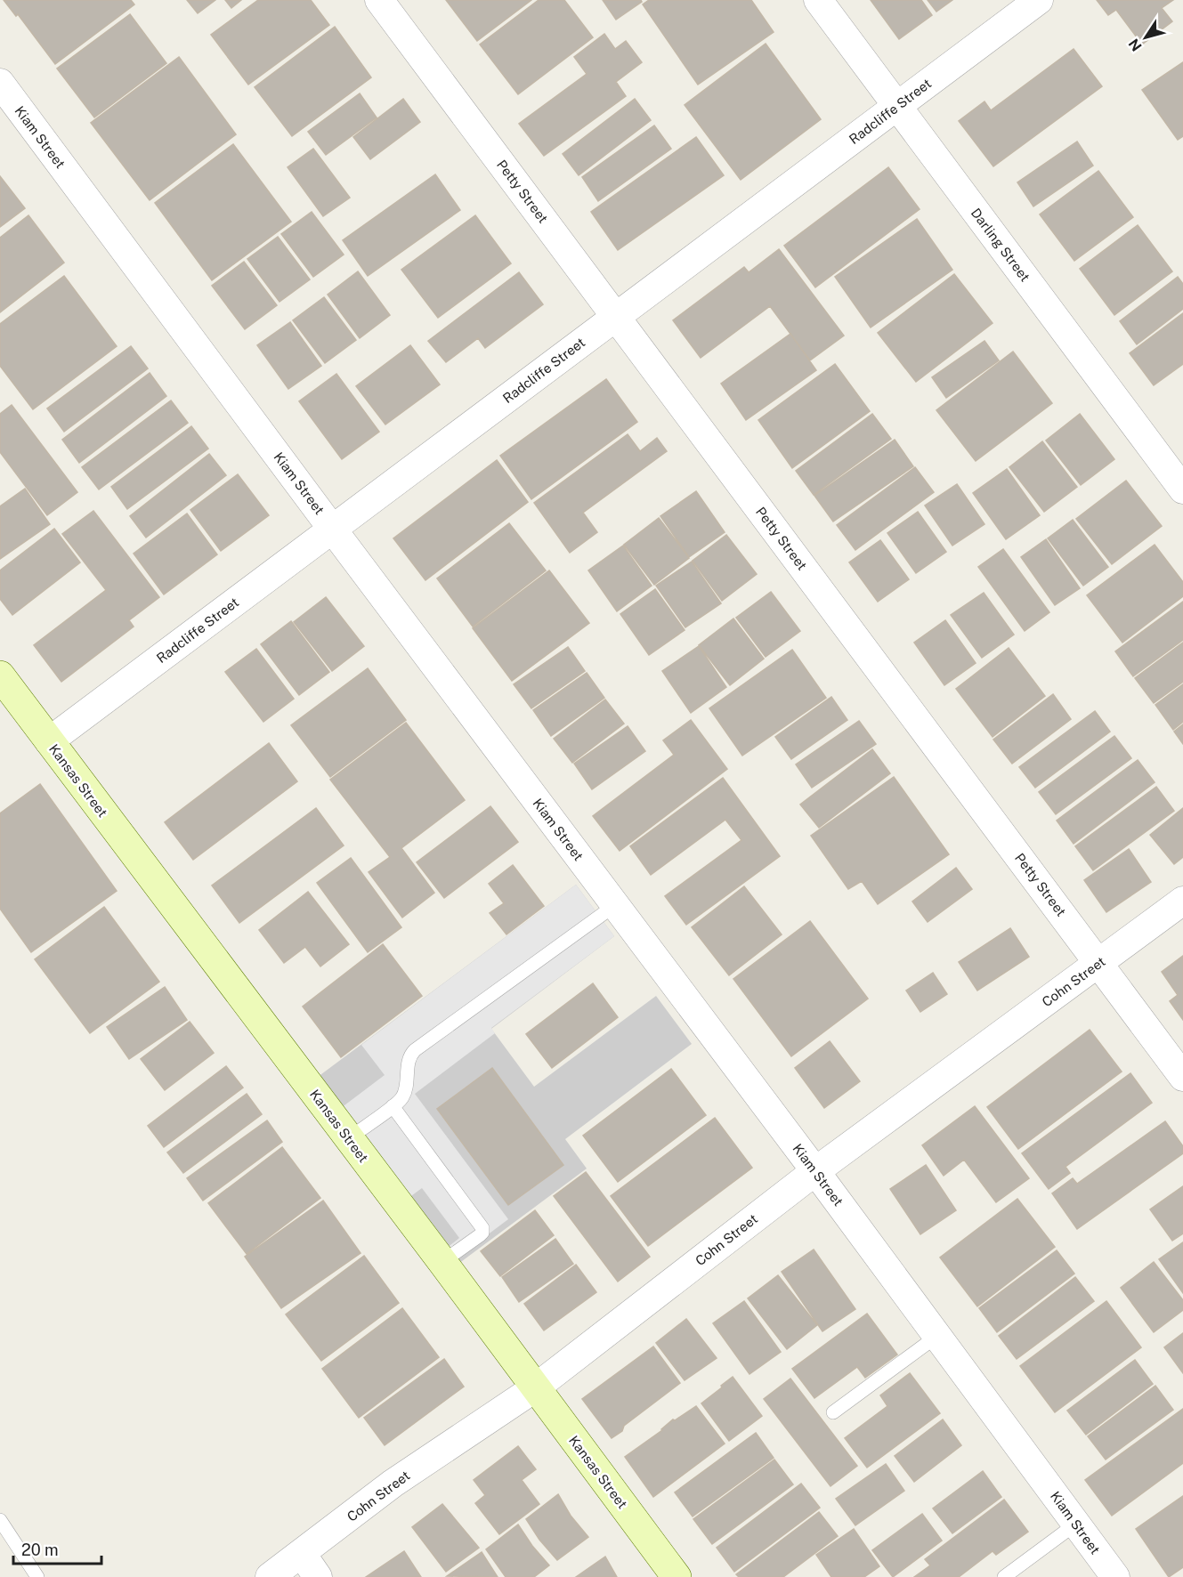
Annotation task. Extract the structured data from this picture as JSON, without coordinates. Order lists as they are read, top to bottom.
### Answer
{
  "streets": {
    "street": [
      "Radcliffe Street",
      "Kiam Street",
      "Petty Street",
      "Darling Street",
      "Kansas Street",
      "Cohn Street"
    ]
  },
  "crossings": [
    ["Radcliffe Street", "Kiam Street"],
    ["Radcliffe Street", "Petty Street"],
    ["Radcliffe Street", "Darling Street"],
    ["Radcliffe Street", "Kansas Street"],
    ["Kiam Street", "Cohn Street"],
    ["Petty Street", "Cohn Street"],
    ["Kansas Street", "Cohn Street"]
  ],
  "scale_bar": "20 m",
  "north": "bottom left"
}
